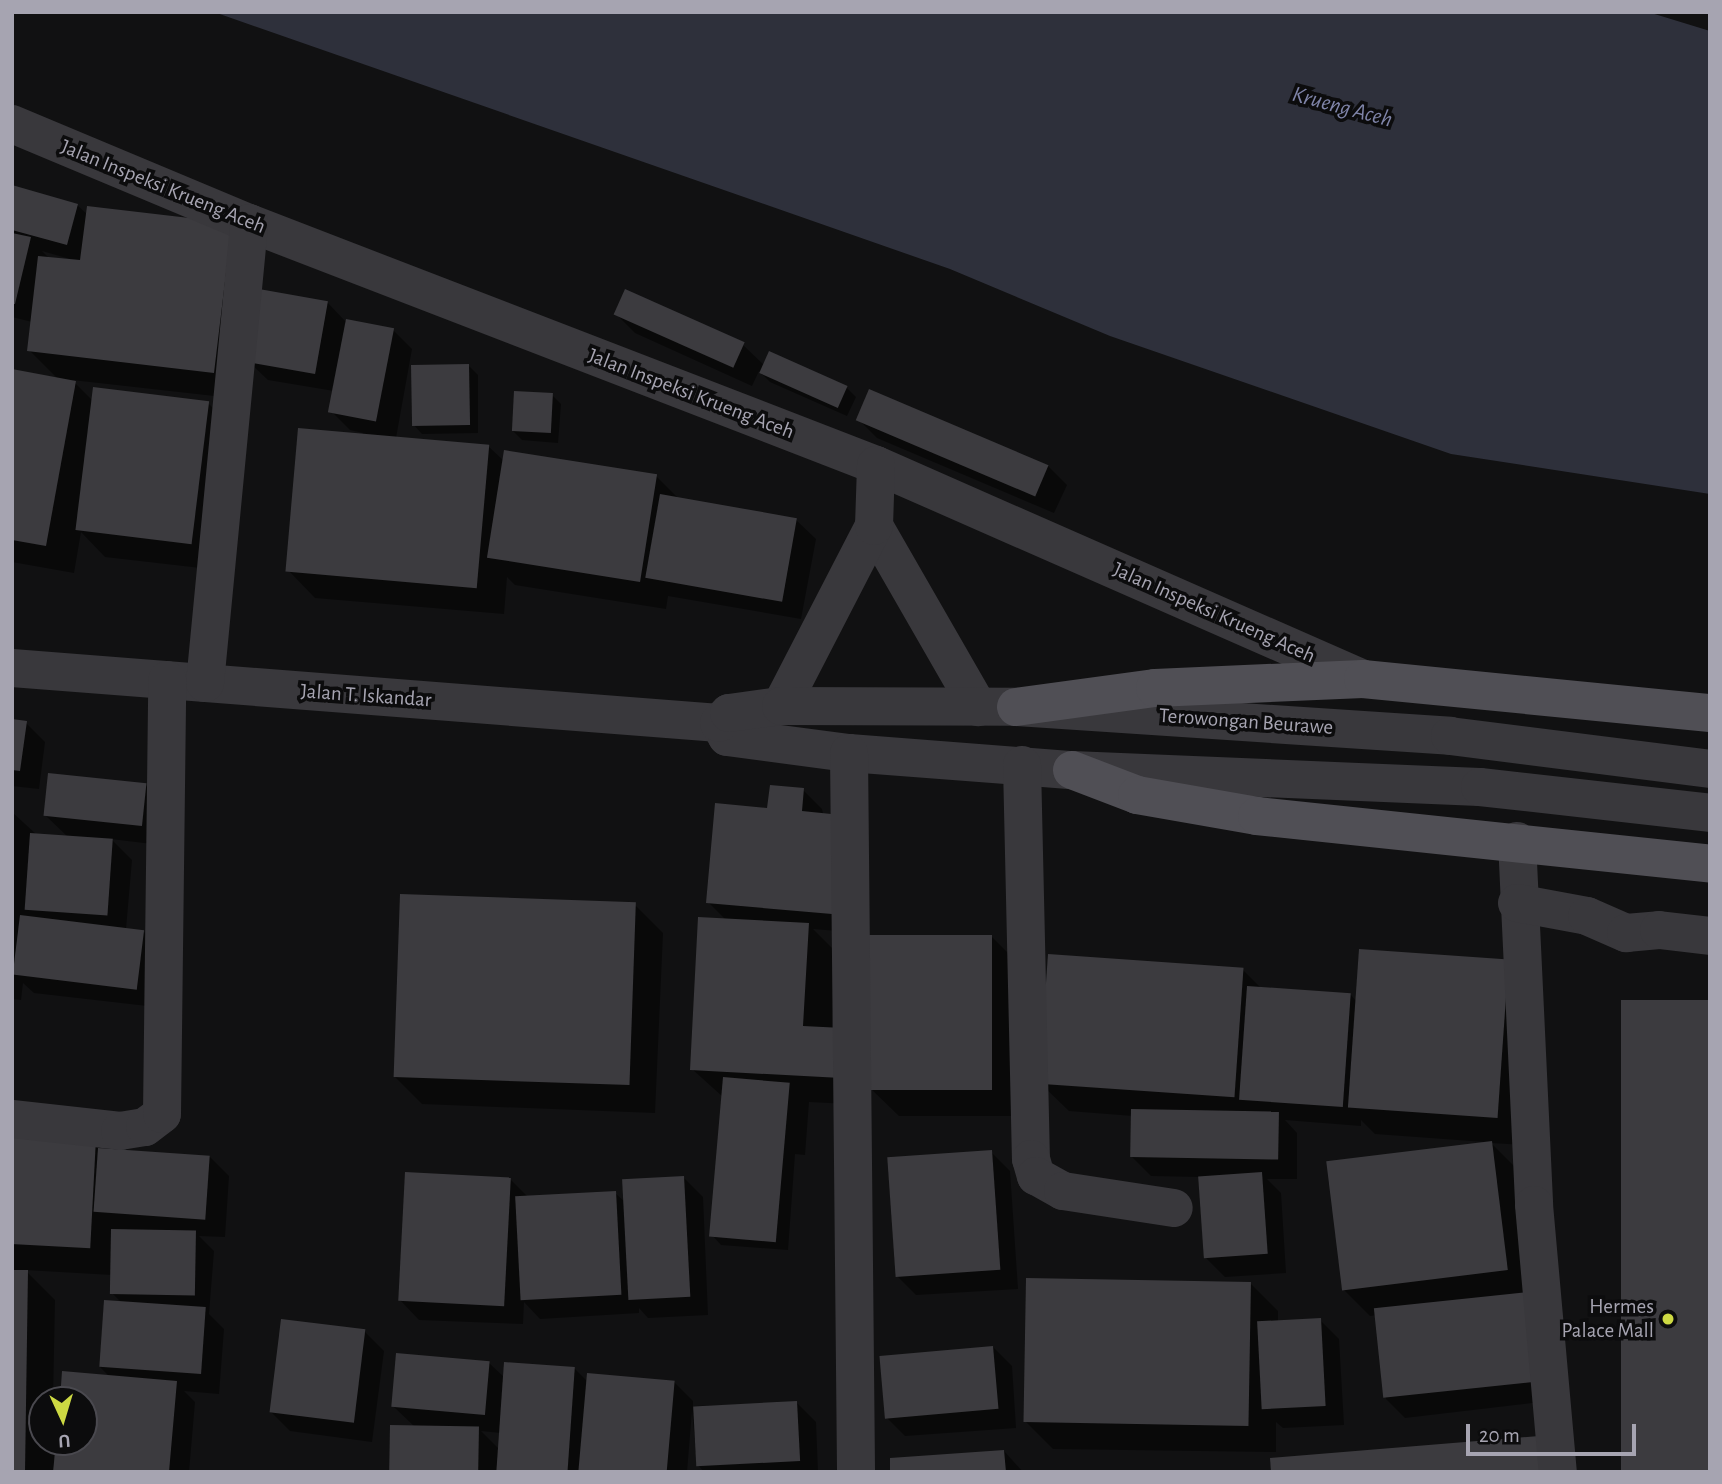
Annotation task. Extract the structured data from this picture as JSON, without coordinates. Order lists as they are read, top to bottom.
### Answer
{
  "streets": {
    "street": ["Jalan Inspeksi Krueng Aceh", "Jalan T. Iskandar", "Terowongan Beurawe"]
  },
  "crossings": [
    ["Jalan T. Iskandar", "Terowongan Beurawe"]
  ],
  "water": ["Krueng Aceh"],
  "places": ["Hermes Palace Mall"],
  "scale_bar": "20 m",
  "north": "bottom"
}
